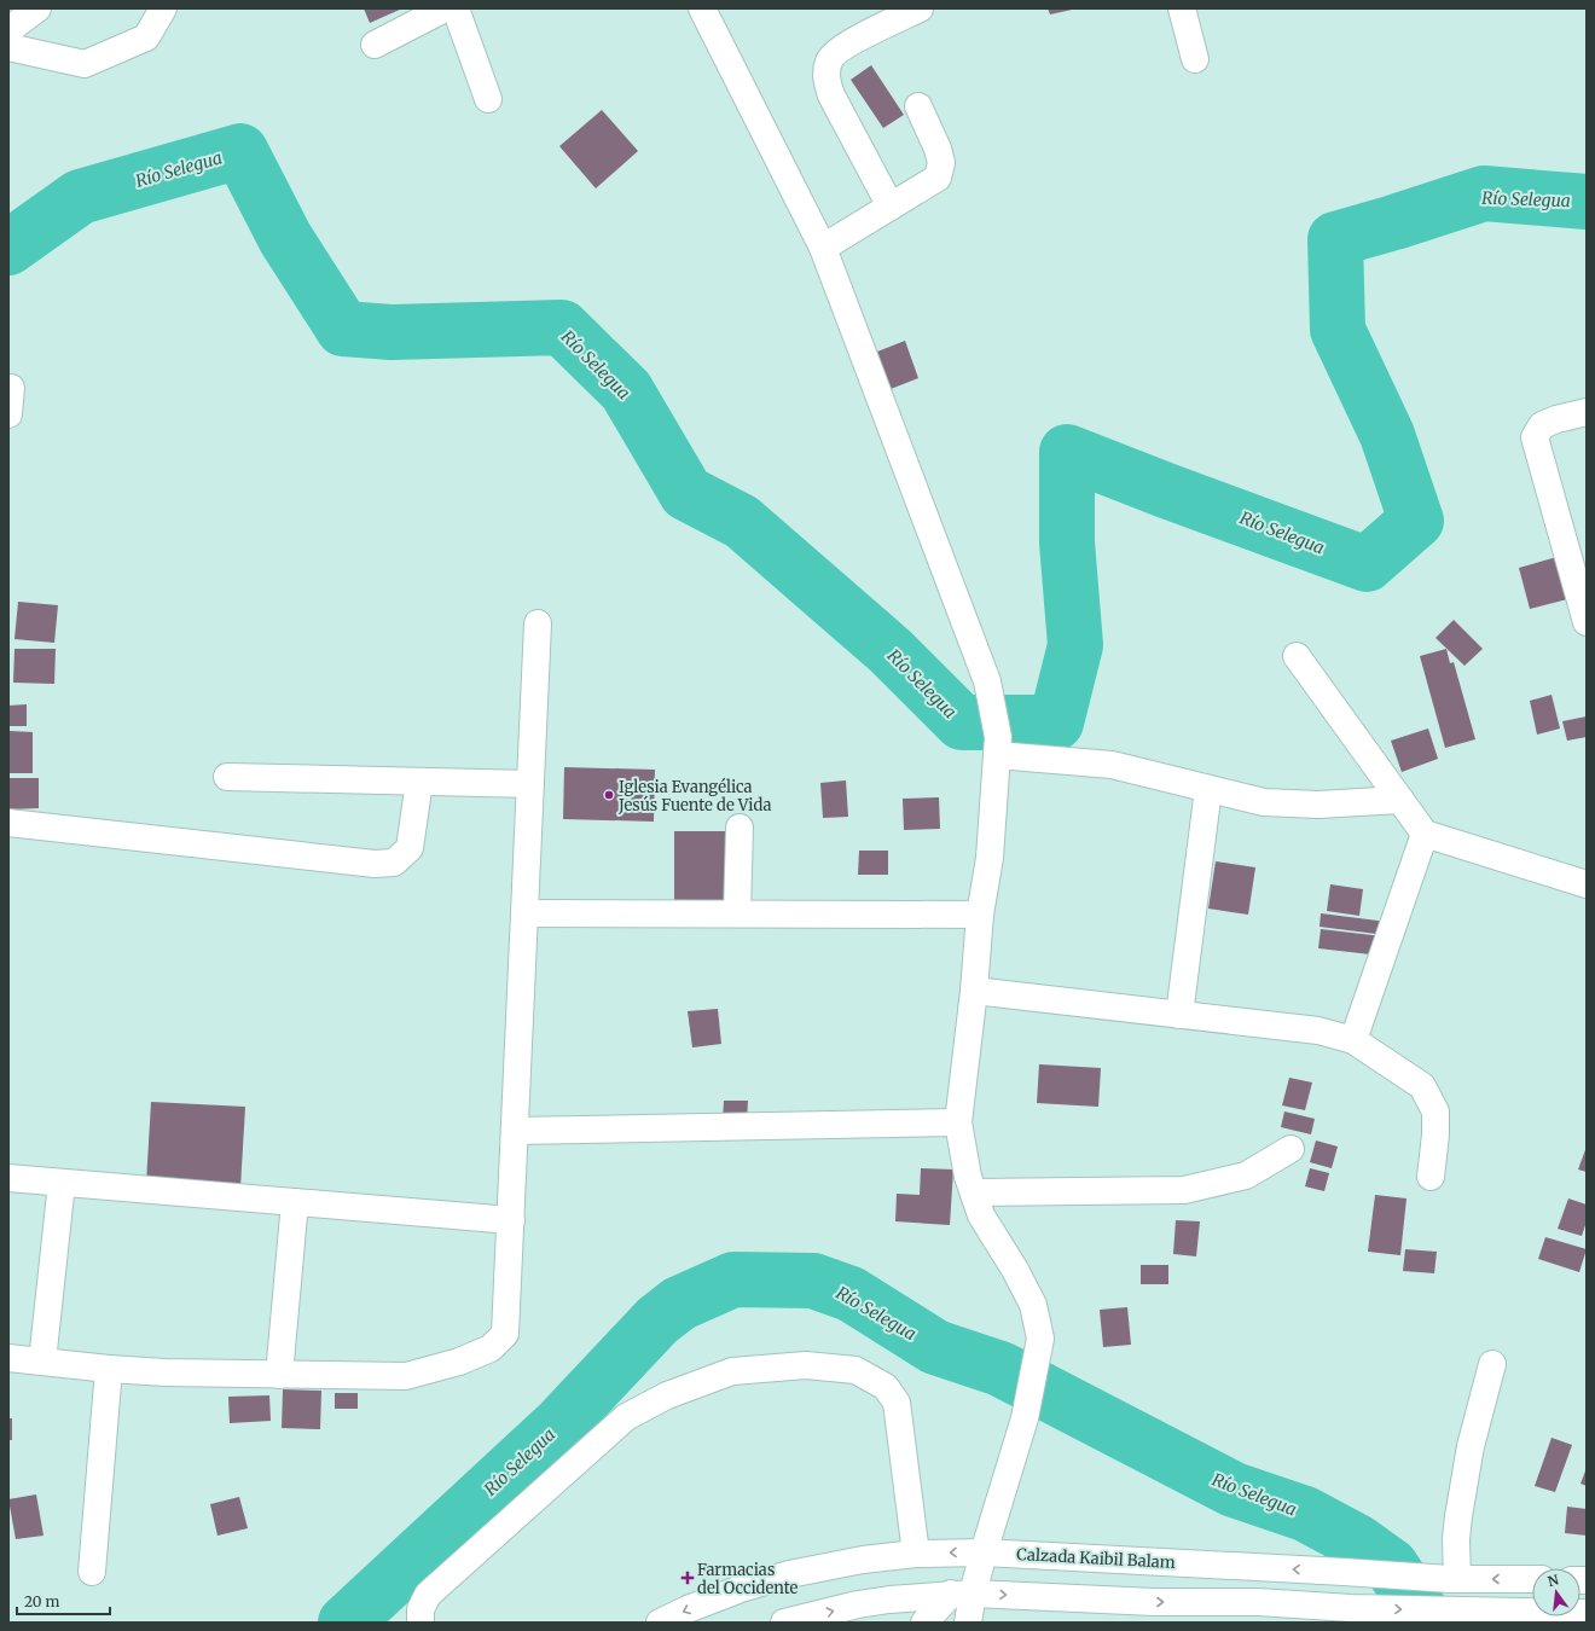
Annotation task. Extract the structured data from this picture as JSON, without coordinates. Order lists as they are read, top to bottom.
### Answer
{
  "streets": {
    "street": ["Calzada Kaibil Balam"]
  },
  "water": ["Río Selegua"],
  "places": {
    "other": ["Iglesia Evangélica Jesús Fuente de Vida"],
    "health": ["Farmacias del Occidente"]
  },
  "scale_bar": "20 m",
  "north": "top"
}
